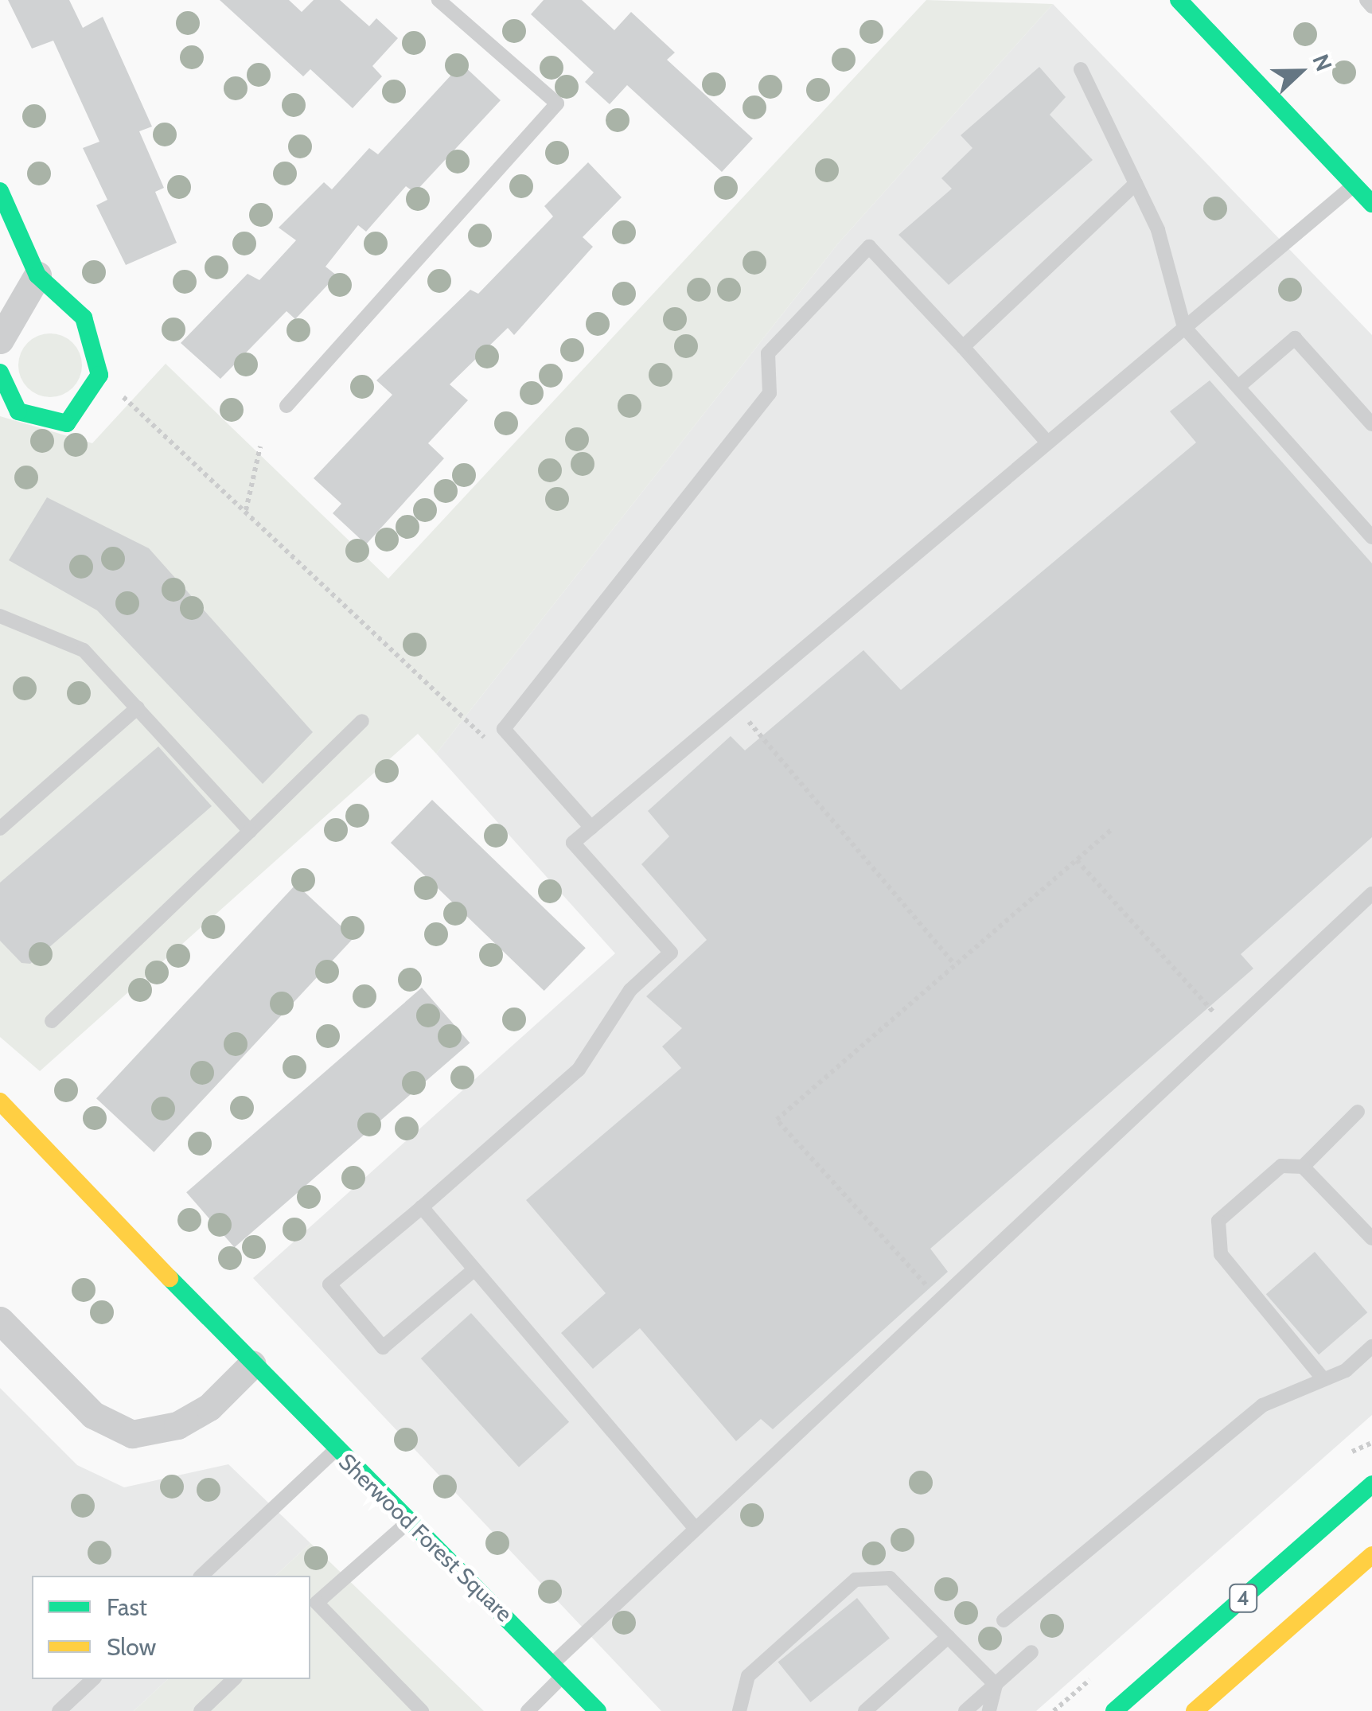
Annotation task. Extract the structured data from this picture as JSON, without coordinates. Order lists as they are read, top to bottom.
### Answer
{
  "streets": {
    "street": ["Sherwood Forest Square", "4"]
  },
  "legend": ["Fast", "Slow"],
  "north": "right"
}
